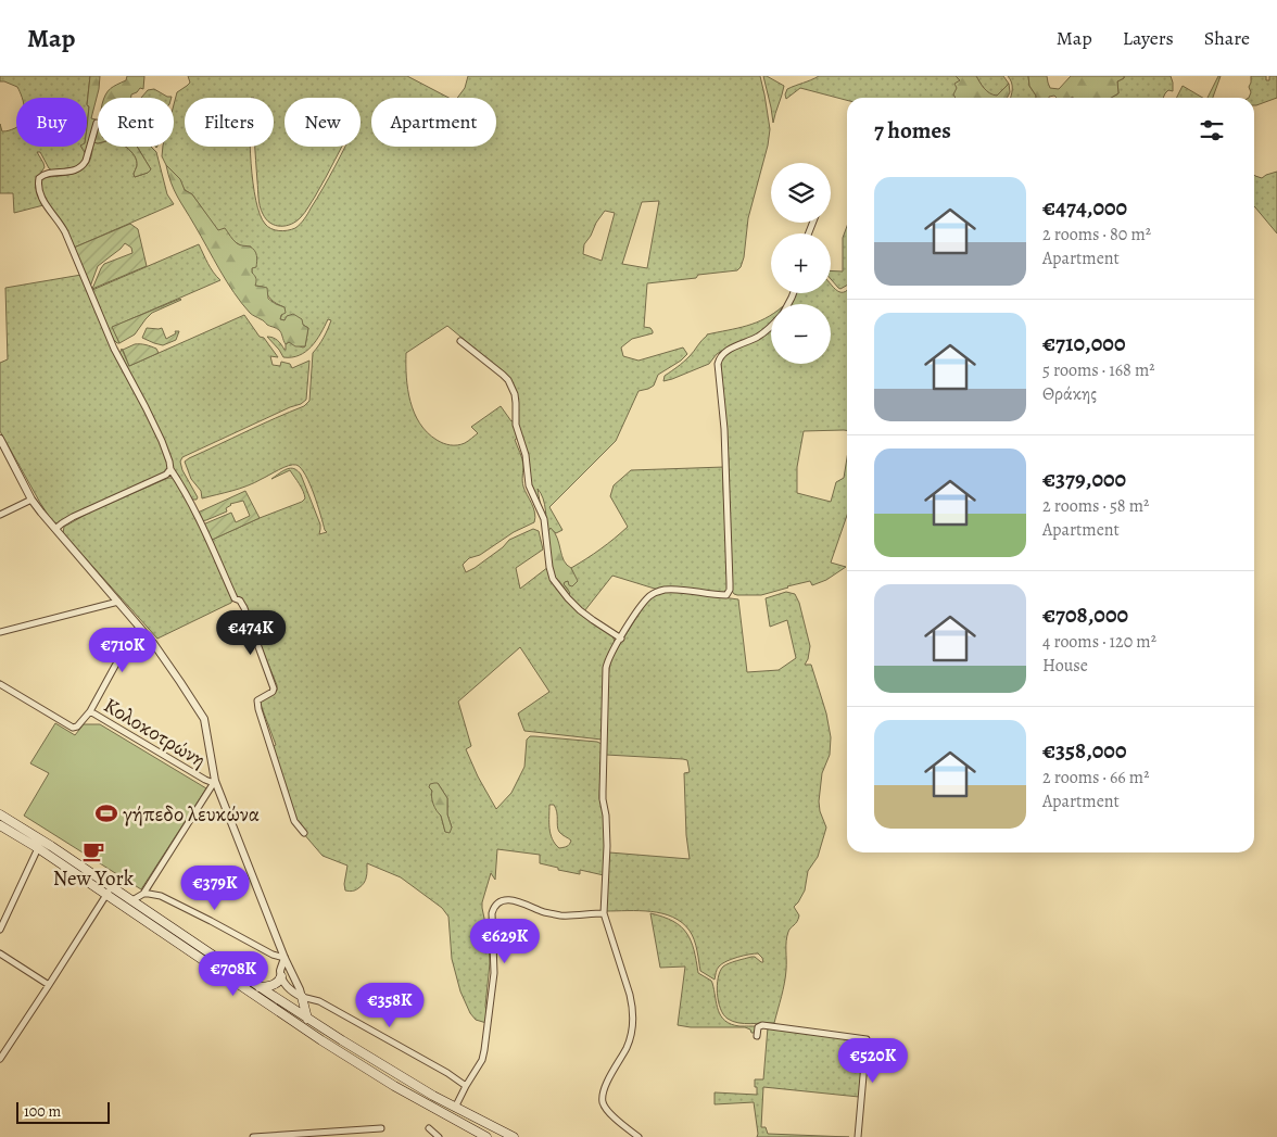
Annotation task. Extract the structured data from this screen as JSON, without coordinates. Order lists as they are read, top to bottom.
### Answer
{
  "streets": {
    "street": ["Κολοκοτρώνη"]
  },
  "places": {
    "sports": ["γήπεδο λευκώνα"],
    "cafe": ["New York"]
  },
  "scale_bar": "100 m",
  "page": {
    "header": "Map",
    "nav": ["Map", "Layers", "Share"],
    "chip": [
      "Buy",
      "Rent",
      "Filters",
      "New",
      "Apartment"
    ],
    "heading": "7 homes",
    "map_buttons": ["+", "−"],
    "list": [
      {
        "name": "€474,000",
        "note": "2 rooms · 80 m² · Apartment"
      },
      {
        "name": "€710,000",
        "note": "5 rooms · 168 m² · Θράκης"
      },
      {
        "name": "€379,000",
        "note": "2 rooms · 58 m² · Apartment"
      },
      {
        "name": "€708,000",
        "note": "4 rooms · 120 m² · House"
      },
      {
        "name": "€358,000",
        "note": "2 rooms · 66 m² · Apartment"
      }
    ],
    "price": [
      "€474K",
      "€710K",
      "€379K",
      "€629K",
      "€708K",
      "€358K",
      "€520K"
    ],
    "scale": "100 m"
  }
}
